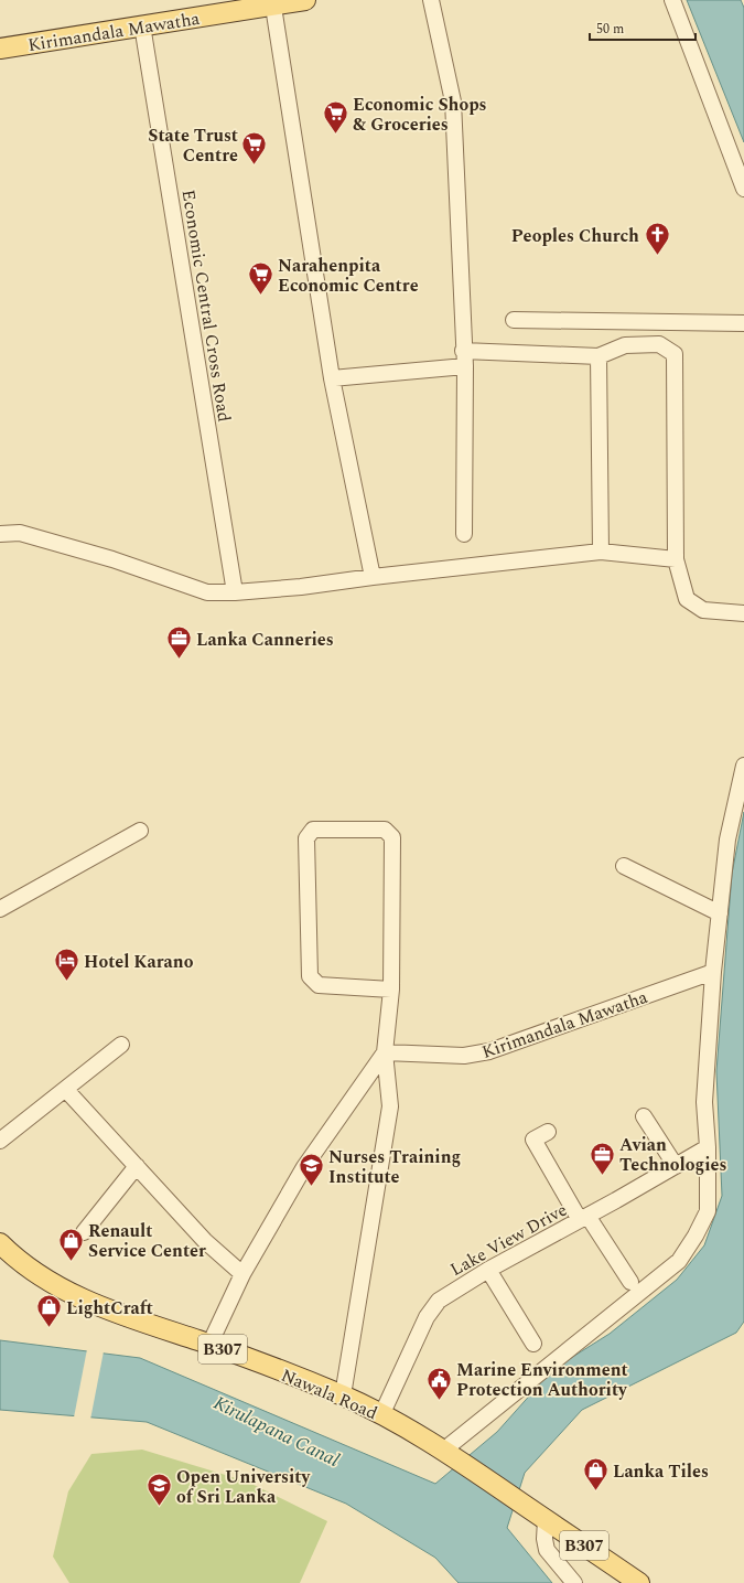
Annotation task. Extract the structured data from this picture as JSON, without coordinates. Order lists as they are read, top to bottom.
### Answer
{
  "streets": {
    "main road": ["Kirimandala Mawatha", "B307", "Nawala Road"],
    "street": ["Economic Central Cross Road", "Lake View Drive"]
  },
  "crossings": [
    ["Kirimandala Mawatha", "Economic Central Cross Road"],
    ["Lake View Drive", "Nawala Road"]
  ],
  "water": ["Kirulapana Canal"],
  "places": {
    "supermarket": ["Economic Shops & Groceries", "State Trust Centre", "Narahenpita Economic Centre"],
    "church": ["Peoples Church"],
    "office": ["Lanka Canneries", "Avian Technologies"],
    "hotel": ["Hotel Karano"],
    "school or university": ["Nurses Training Institute", "Open University of Sri Lanka"],
    "shop": ["Renault Service Center", "LightCraft", "Lanka Tiles"],
    "public building": ["Marine Environment Protection Authority"]
  },
  "scale_bar": "50 m"
}
